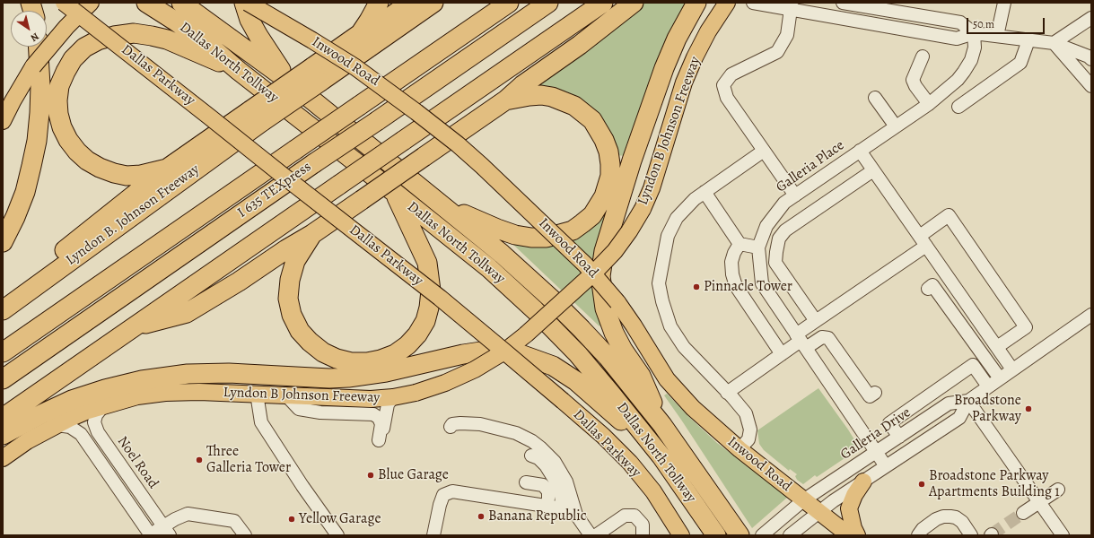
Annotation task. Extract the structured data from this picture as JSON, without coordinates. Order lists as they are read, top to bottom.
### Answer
{
  "streets": {
    "highway": ["Dallas North Tollway", "I 635 TEXpress", "Lyndon B. Johnson Freeway"],
    "main road": ["Inwood Road", "Dallas Parkway", "Lyndon B Johnson Freeway"],
    "street": ["Galleria Place", "Galleria Drive", "Noel Road"]
  },
  "crossings": [
    ["Inwood Road", "Lyndon B Johnson Freeway"],
    ["Inwood Road", "Galleria Drive"],
    ["Dallas Parkway", "Lyndon B Johnson Freeway"],
    ["Lyndon B Johnson Freeway", "Noel Road"],
    ["Galleria Place", "Galleria Drive"]
  ],
  "places": [
    "Pinnacle Tower",
    "Broadstone Parkway",
    "Three Galleria Tower",
    "Blue Garage",
    "Broadstone Parkway Apartments Building 1",
    "Banana Republic",
    "Yellow Garage"
  ],
  "scale_bar": "50 m",
  "north": "bottom right"
}
